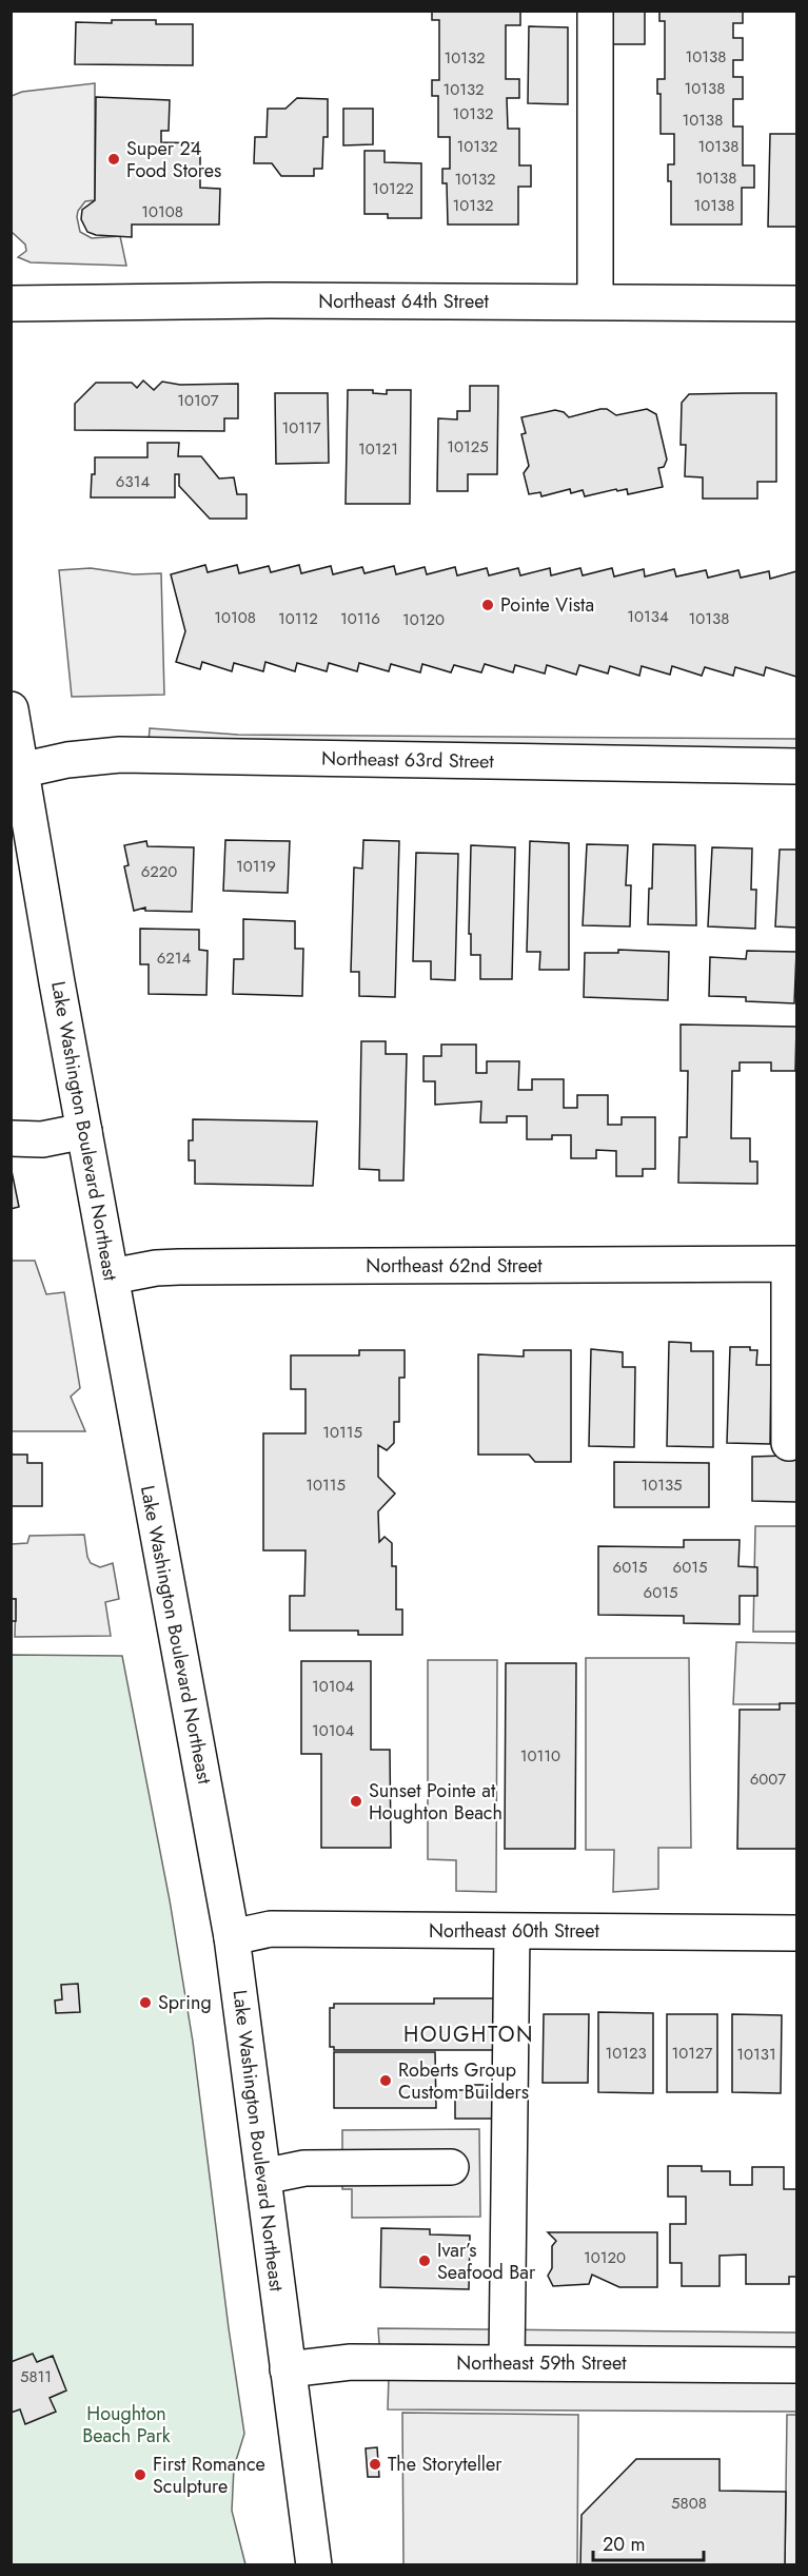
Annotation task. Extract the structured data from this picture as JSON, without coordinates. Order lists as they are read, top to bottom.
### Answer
{
  "streets": {
    "street": [
      "Northeast 64th Street",
      "Northeast 63rd Street",
      "Lake Washington Boulevard Northeast",
      "Northeast 62nd Street",
      "Northeast 60th Street",
      "Northeast 59th Street"
    ]
  },
  "crossings": [
    ["Northeast 63rd Street", "Lake Washington Boulevard Northeast"],
    ["Lake Washington Boulevard Northeast", "Northeast 62nd Street"],
    ["Lake Washington Boulevard Northeast", "Northeast 60th Street"],
    ["Lake Washington Boulevard Northeast", "Northeast 59th Street"]
  ],
  "districts": ["HOUGHTON"],
  "parks": ["Houghton Beach Park"],
  "places": [
    "Super 24 Food Stores",
    "Pointe Vista",
    "Sunset Pointe at Houghton Beach",
    "Spring",
    "Roberts Group Custom Builders",
    "Ivar’s Seafood Bar",
    "The Storyteller",
    "First Romance Sculpture"
  ],
  "house_numbers": [
    "10138",
    "10132",
    "10138",
    "10132",
    "10132",
    "10138",
    "10132",
    "10138",
    "10138",
    "10132",
    "10122",
    "10132",
    "10138",
    "10108",
    "10107",
    "10117",
    "10125",
    "10121",
    "6314",
    "10134",
    "10108",
    "10112",
    "10116",
    "10138",
    "10120",
    "10119",
    "6220",
    "6214",
    "10115",
    "10115",
    "10135",
    "6015",
    "6015",
    "6015",
    "10104",
    "10104",
    "10110",
    "6007",
    "10123",
    "10127",
    "10131",
    "10120",
    "5811",
    "5808"
  ],
  "scale_bar": "20 m"
}
